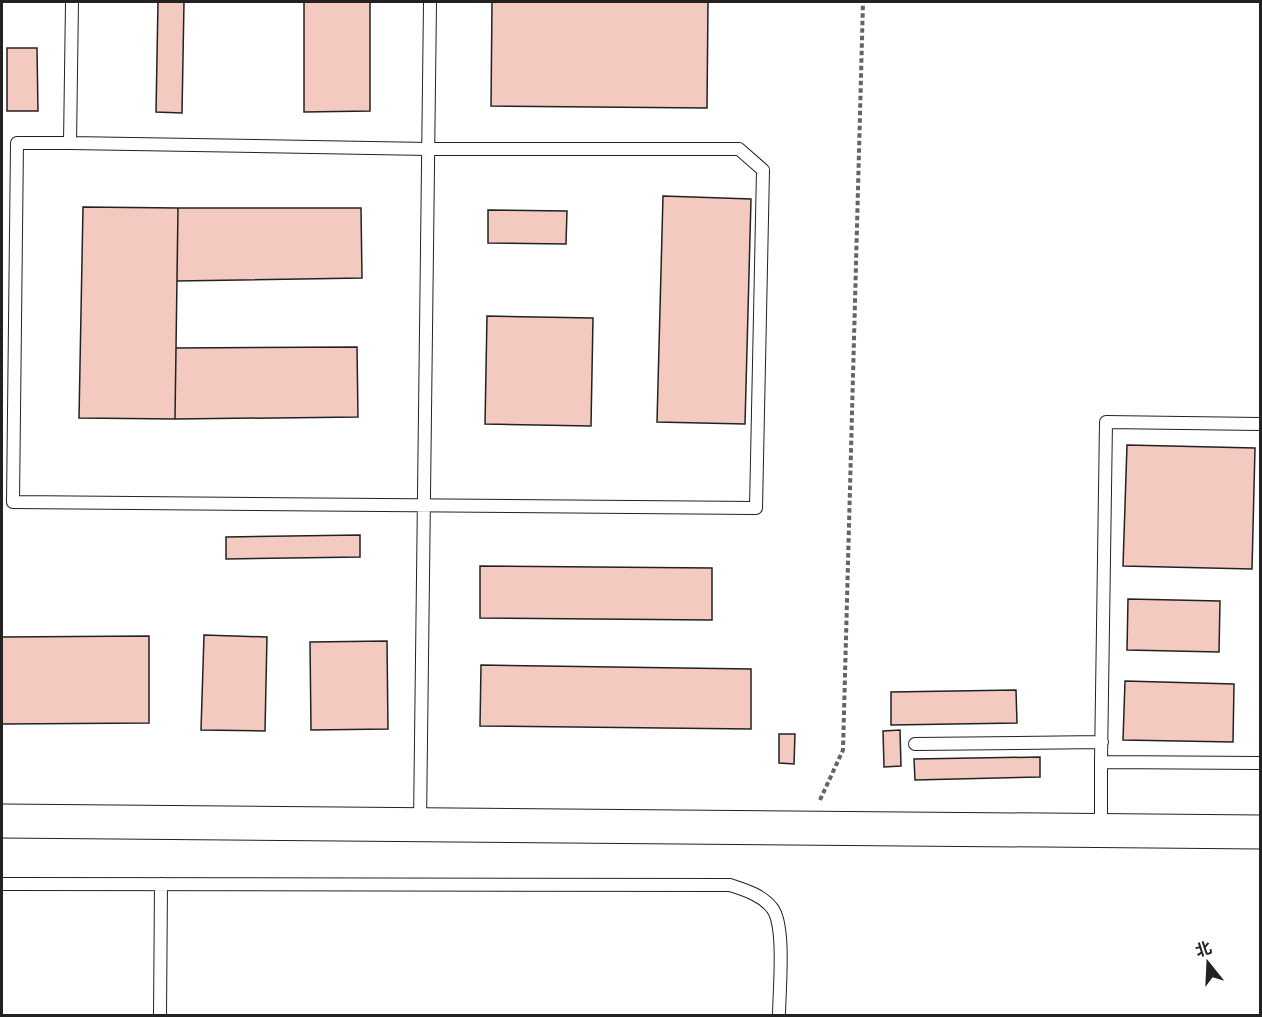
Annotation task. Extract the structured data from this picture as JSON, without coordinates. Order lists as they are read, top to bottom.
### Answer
{
  "north": "top"
}
